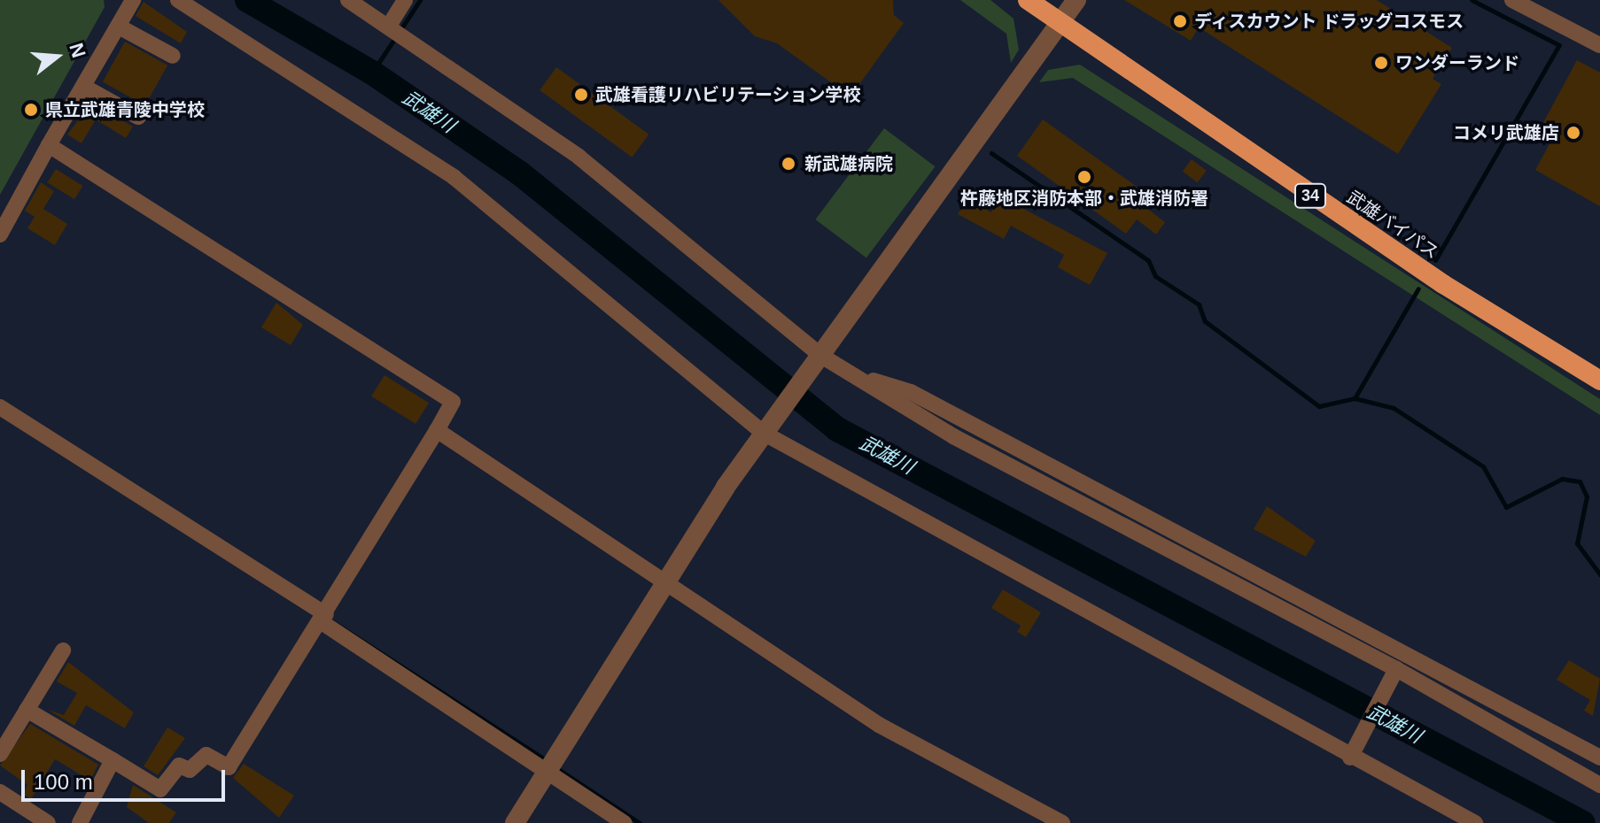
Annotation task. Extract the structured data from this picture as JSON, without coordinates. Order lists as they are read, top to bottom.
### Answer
{
  "streets": {
    "highway": ["34", "武雄バイパス"]
  },
  "water": ["武雄川"],
  "places": [
    "ディスカウント ドラッグコスモス",
    "ワンダーランド",
    "武雄看護リハビリテーション学校",
    "県立武雄青陵中学校",
    "コメリ武雄店",
    "新武雄病院",
    "杵藤地区消防本部・武雄消防署"
  ],
  "scale_bar": "100 m",
  "north": "right"
}
